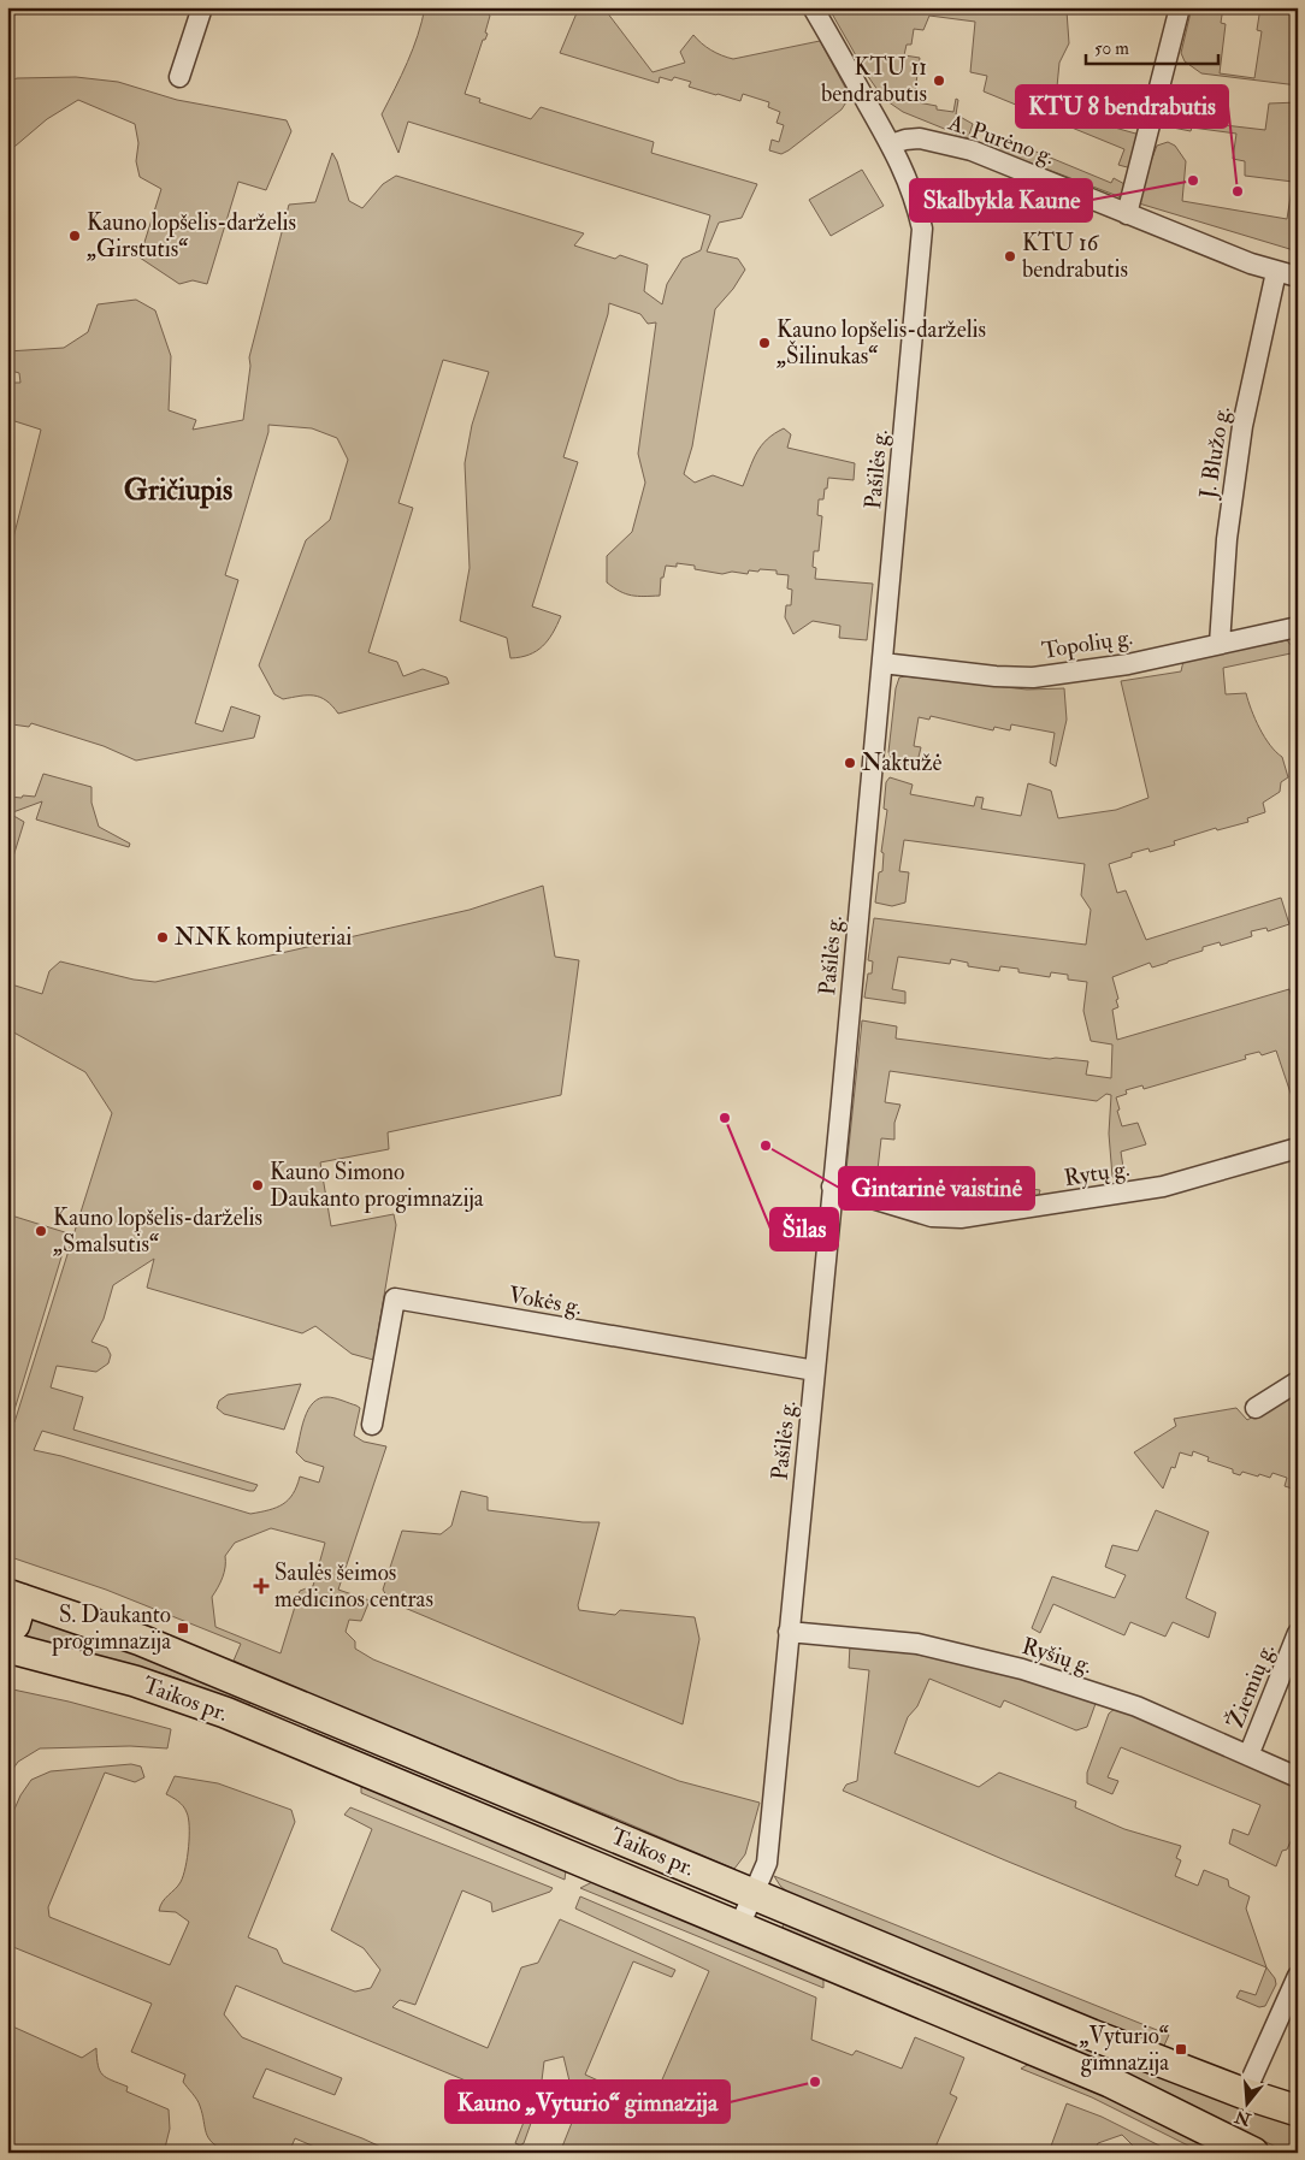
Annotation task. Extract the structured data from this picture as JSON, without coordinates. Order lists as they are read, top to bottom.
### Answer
{
  "streets": {
    "main road": ["Taikos pr."],
    "street": [
      "A. Purėno g.",
      "J. Blužo g.",
      "Pašilės g.",
      "Topolių g.",
      "Rytų g.",
      "Vokės g.",
      "Ryšių g.",
      "Žiemių g."
    ]
  },
  "crossings": [
    ["A. Purėno g.", "J. Blužo g."],
    ["A. Purėno g.", "Pašilės g."],
    ["J. Blužo g.", "Topolių g."],
    ["Pašilės g.", "Topolių g."],
    ["Pašilės g.", "Rytų g."],
    ["Pašilės g.", "Vokės g."],
    ["Pašilės g.", "Ryšių g."],
    ["Pašilės g.", "Taikos pr."],
    ["Ryšių g.", "Žiemių g."]
  ],
  "districts": ["Gričiupis"],
  "places": {
    "other": [
      "KTU 11 bendrabutis",
      "Skalbykla Kaune",
      "KTU 8 bendrabutis",
      "Kauno lopšelis-darželis „Girstutis“",
      "KTU 16 bendrabutis",
      "Kauno lopšelis-darželis „Šilinukas“",
      "Naktužė",
      "NNK kompiuteriai",
      "Šilas",
      "Gintarinė vaistinė",
      "Kauno Simono Daukanto progimnazija",
      "Kauno lopšelis-darželis „Smalsutis“",
      "Kauno „Vyturio“ gimnazija"
    ],
    "health": ["Saulės šeimos medicinos centras"],
    "transit": ["S. Daukanto progimnazija", "„Vyturio“ gimnazija"]
  },
  "scale_bar": "50 m",
  "north": "bottom"
}
